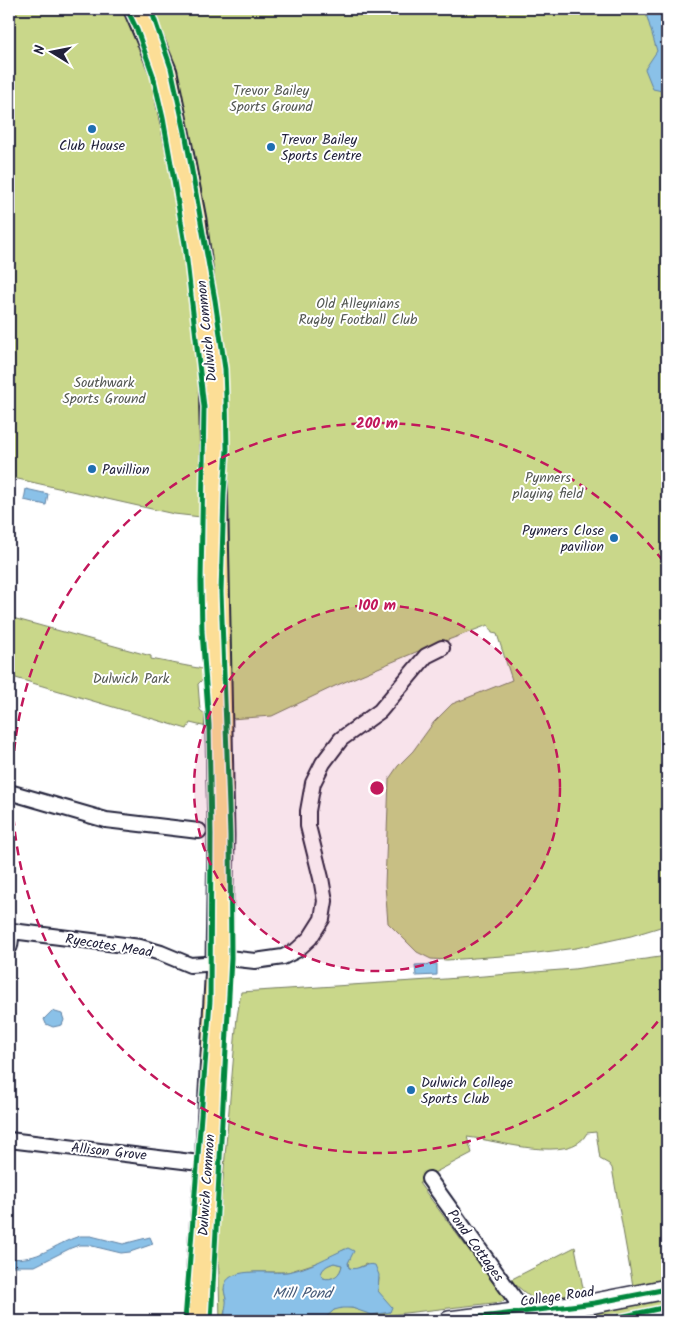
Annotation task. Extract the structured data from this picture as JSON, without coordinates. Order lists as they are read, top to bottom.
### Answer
{
  "streets": {
    "highway": ["Dulwich Common"],
    "street": [
      "Ryecotes Mead",
      "Allison Grove",
      "Pond Cottages",
      "College Road"
    ]
  },
  "crossings": [
    ["Dulwich Common", "Ryecotes Mead"],
    ["Dulwich Common", "Allison Grove"],
    ["Pond Cottages", "College Road"]
  ],
  "water": ["Mill Pond"],
  "parks": [
    "Trevor Bailey Sports Ground",
    "Old Alleynians Rugby Football Club",
    "Southwark Sports Ground",
    "Pynners playing field",
    "Dulwich Park"
  ],
  "places": [
    "Club House",
    "Trevor Bailey Sports Centre",
    "Pavillion",
    "Pynners Close pavilion",
    "Dulwich College Sports Club"
  ],
  "north": "left",
  "rings": ["200 m", "100 m"]
}
